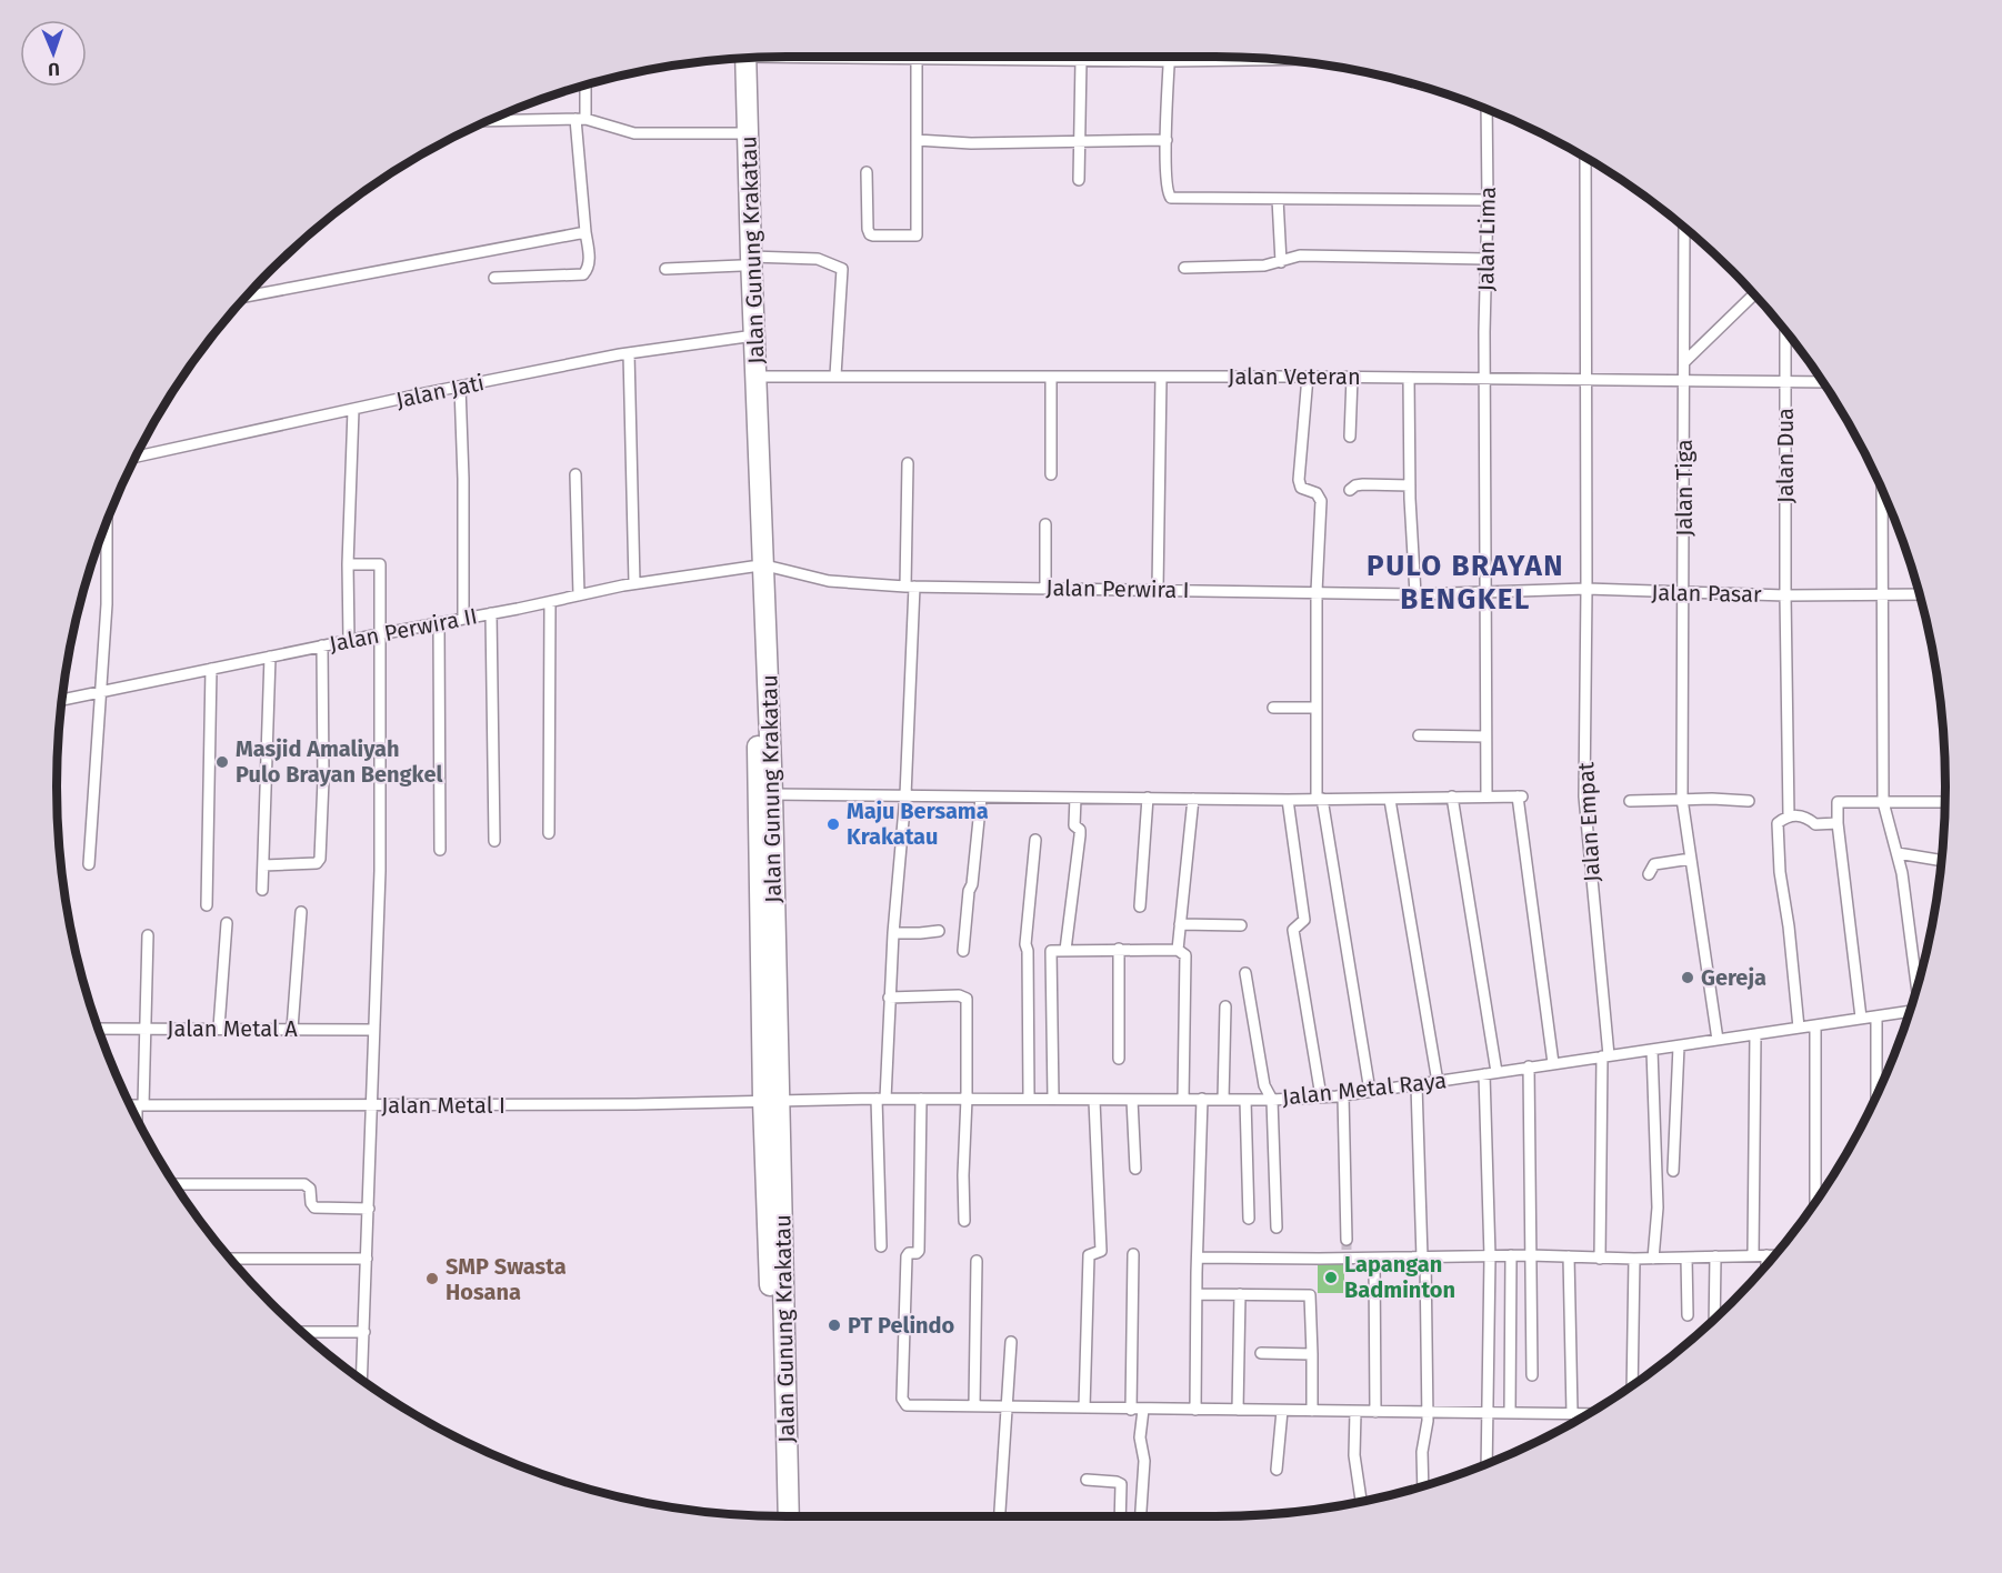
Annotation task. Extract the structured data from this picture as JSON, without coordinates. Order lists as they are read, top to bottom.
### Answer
{
  "streets": {
    "highway": ["Jalan Gunung Krakatau"],
    "street": [
      "Jalan Lima",
      "Jalan Veteran",
      "Jalan Jati",
      "Jalan Dua",
      "Jalan Tiga",
      "Jalan Perwira I",
      "Jalan Pasar",
      "Jalan Perwira II",
      "Jalan Empat",
      "Jalan Metal A",
      "Jalan Metal Raya",
      "Jalan Metal I"
    ]
  },
  "crossings": [
    ["Jalan Lima", "Jalan Veteran"],
    ["Jalan Lima", "Jalan Perwira I"],
    ["Jalan Lima", "Jalan Pasar"],
    ["Jalan Gunung Krakatau", "Jalan Veteran"],
    ["Jalan Gunung Krakatau", "Jalan Jati"],
    ["Jalan Gunung Krakatau", "Jalan Perwira I"],
    ["Jalan Gunung Krakatau", "Jalan Perwira II"],
    ["Jalan Gunung Krakatau", "Jalan Metal Raya"],
    ["Jalan Gunung Krakatau", "Jalan Metal I"],
    ["Jalan Veteran", "Jalan Dua"],
    ["Jalan Veteran", "Jalan Tiga"],
    ["Jalan Veteran", "Jalan Empat"],
    ["Jalan Dua", "Jalan Pasar"],
    ["Jalan Tiga", "Jalan Pasar"],
    ["Jalan Tiga", "Jalan Metal Raya"],
    ["Jalan Perwira I", "Jalan Pasar"],
    ["Jalan Perwira I", "Jalan Perwira II"],
    ["Jalan Pasar", "Jalan Empat"],
    ["Jalan Empat", "Jalan Metal Raya"],
    ["Jalan Metal Raya", "Jalan Metal I"]
  ],
  "districts": ["PULO BRAYAN BENGKEL"],
  "places": [
    "Masjid Amaliyah Pulo Brayan Bengkel",
    "Maju Bersama Krakatau",
    "Gereja",
    "Lapangan Badminton",
    "SMP Swasta Hosana",
    "PT Pelindo"
  ],
  "north": "bottom"
}
